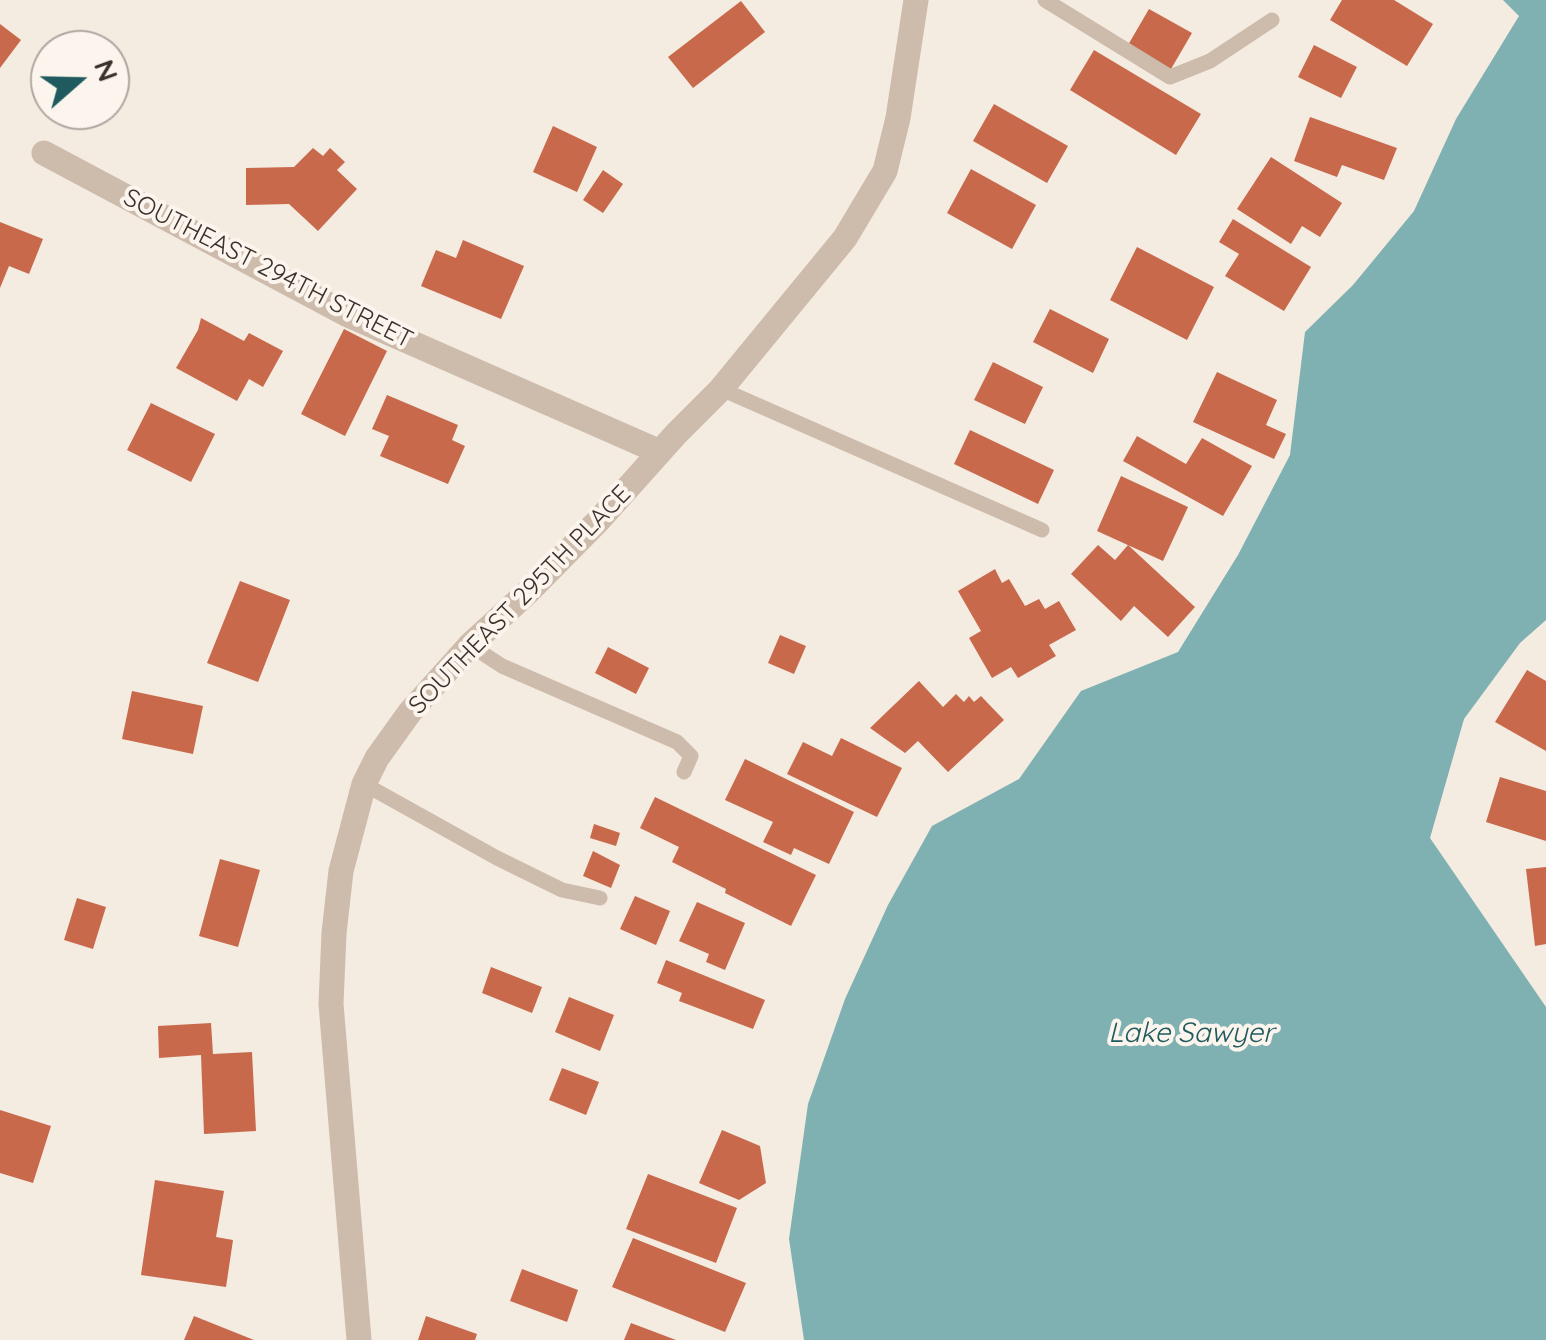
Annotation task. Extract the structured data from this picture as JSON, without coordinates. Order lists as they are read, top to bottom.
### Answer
{
  "streets": {
    "street": ["SOUTHEAST 294TH STREET", "SOUTHEAST 295TH PLACE"]
  },
  "crossings": [
    ["SOUTHEAST 294TH STREET", "SOUTHEAST 295TH PLACE"]
  ],
  "water": ["Lake Sawyer"],
  "north": "right"
}
